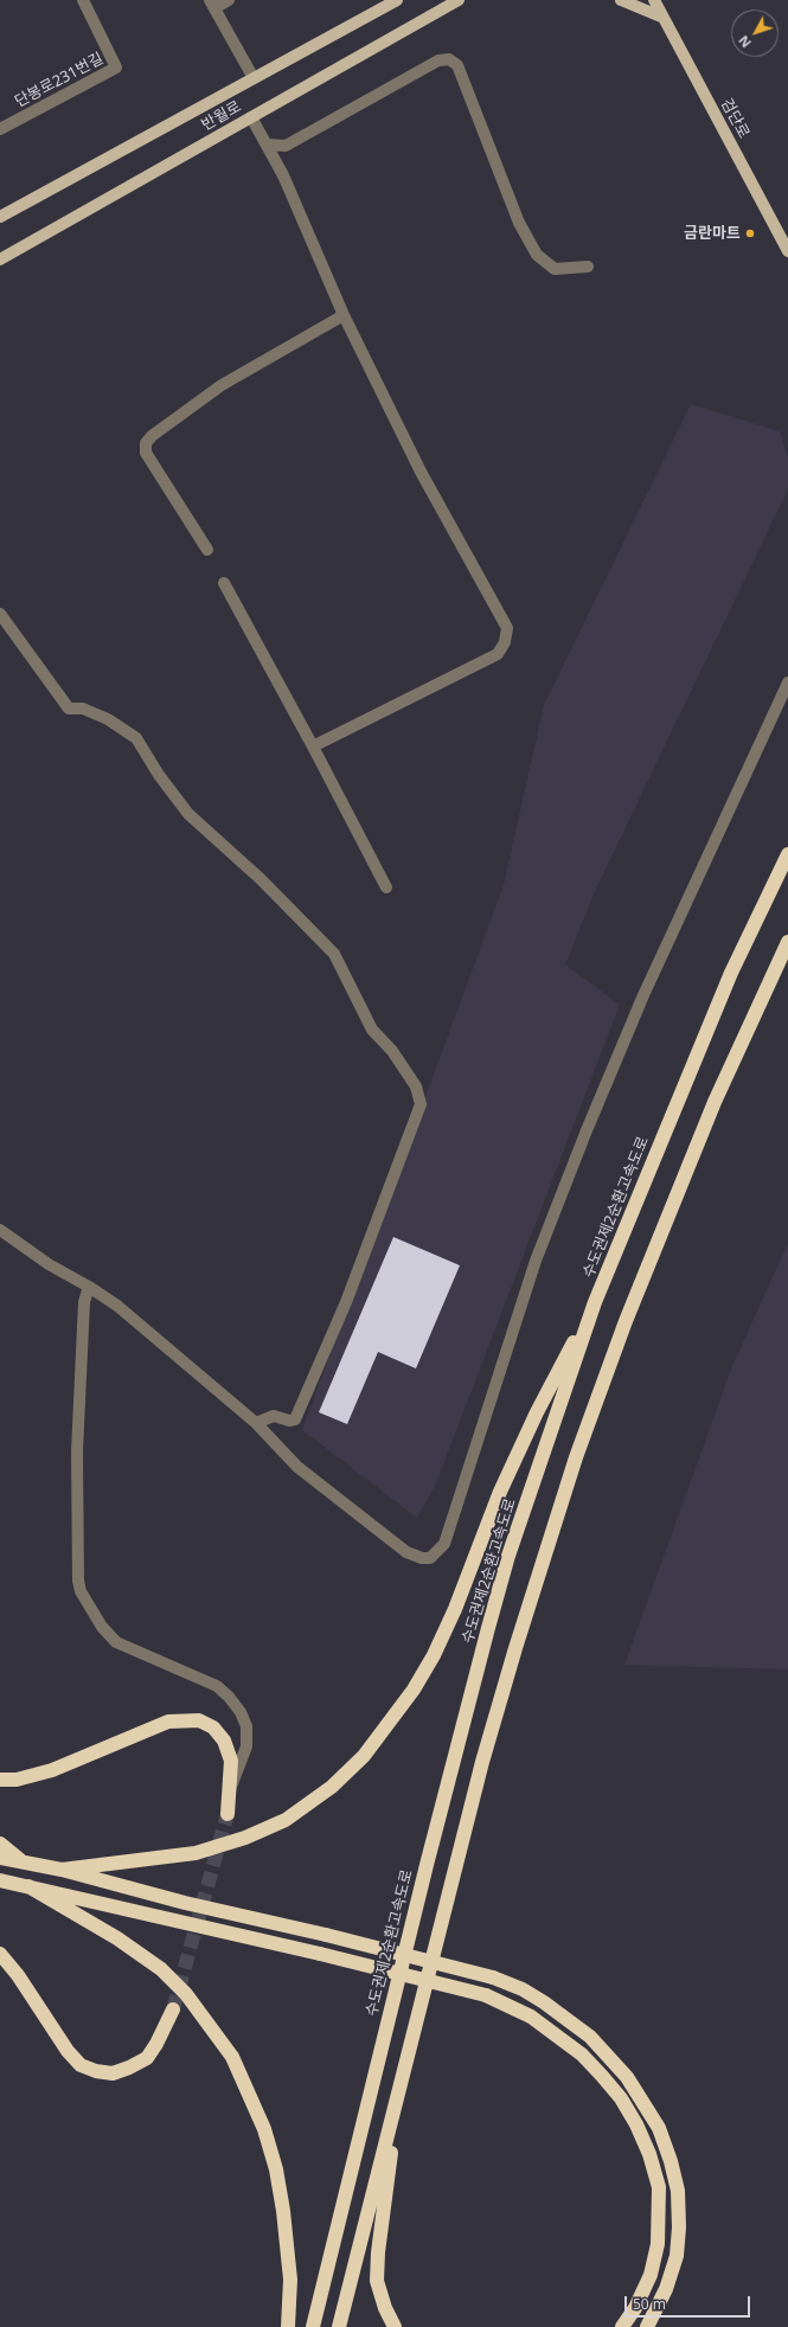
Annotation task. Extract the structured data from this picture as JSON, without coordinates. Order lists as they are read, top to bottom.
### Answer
{
  "streets": {
    "highway": ["수도권제2순환고속도로"],
    "main road": ["반월로", "검단로"],
    "street": ["단봉로231번길"]
  },
  "places": ["금란마트"],
  "scale_bar": "50 m",
  "north": "bottom left"
}
